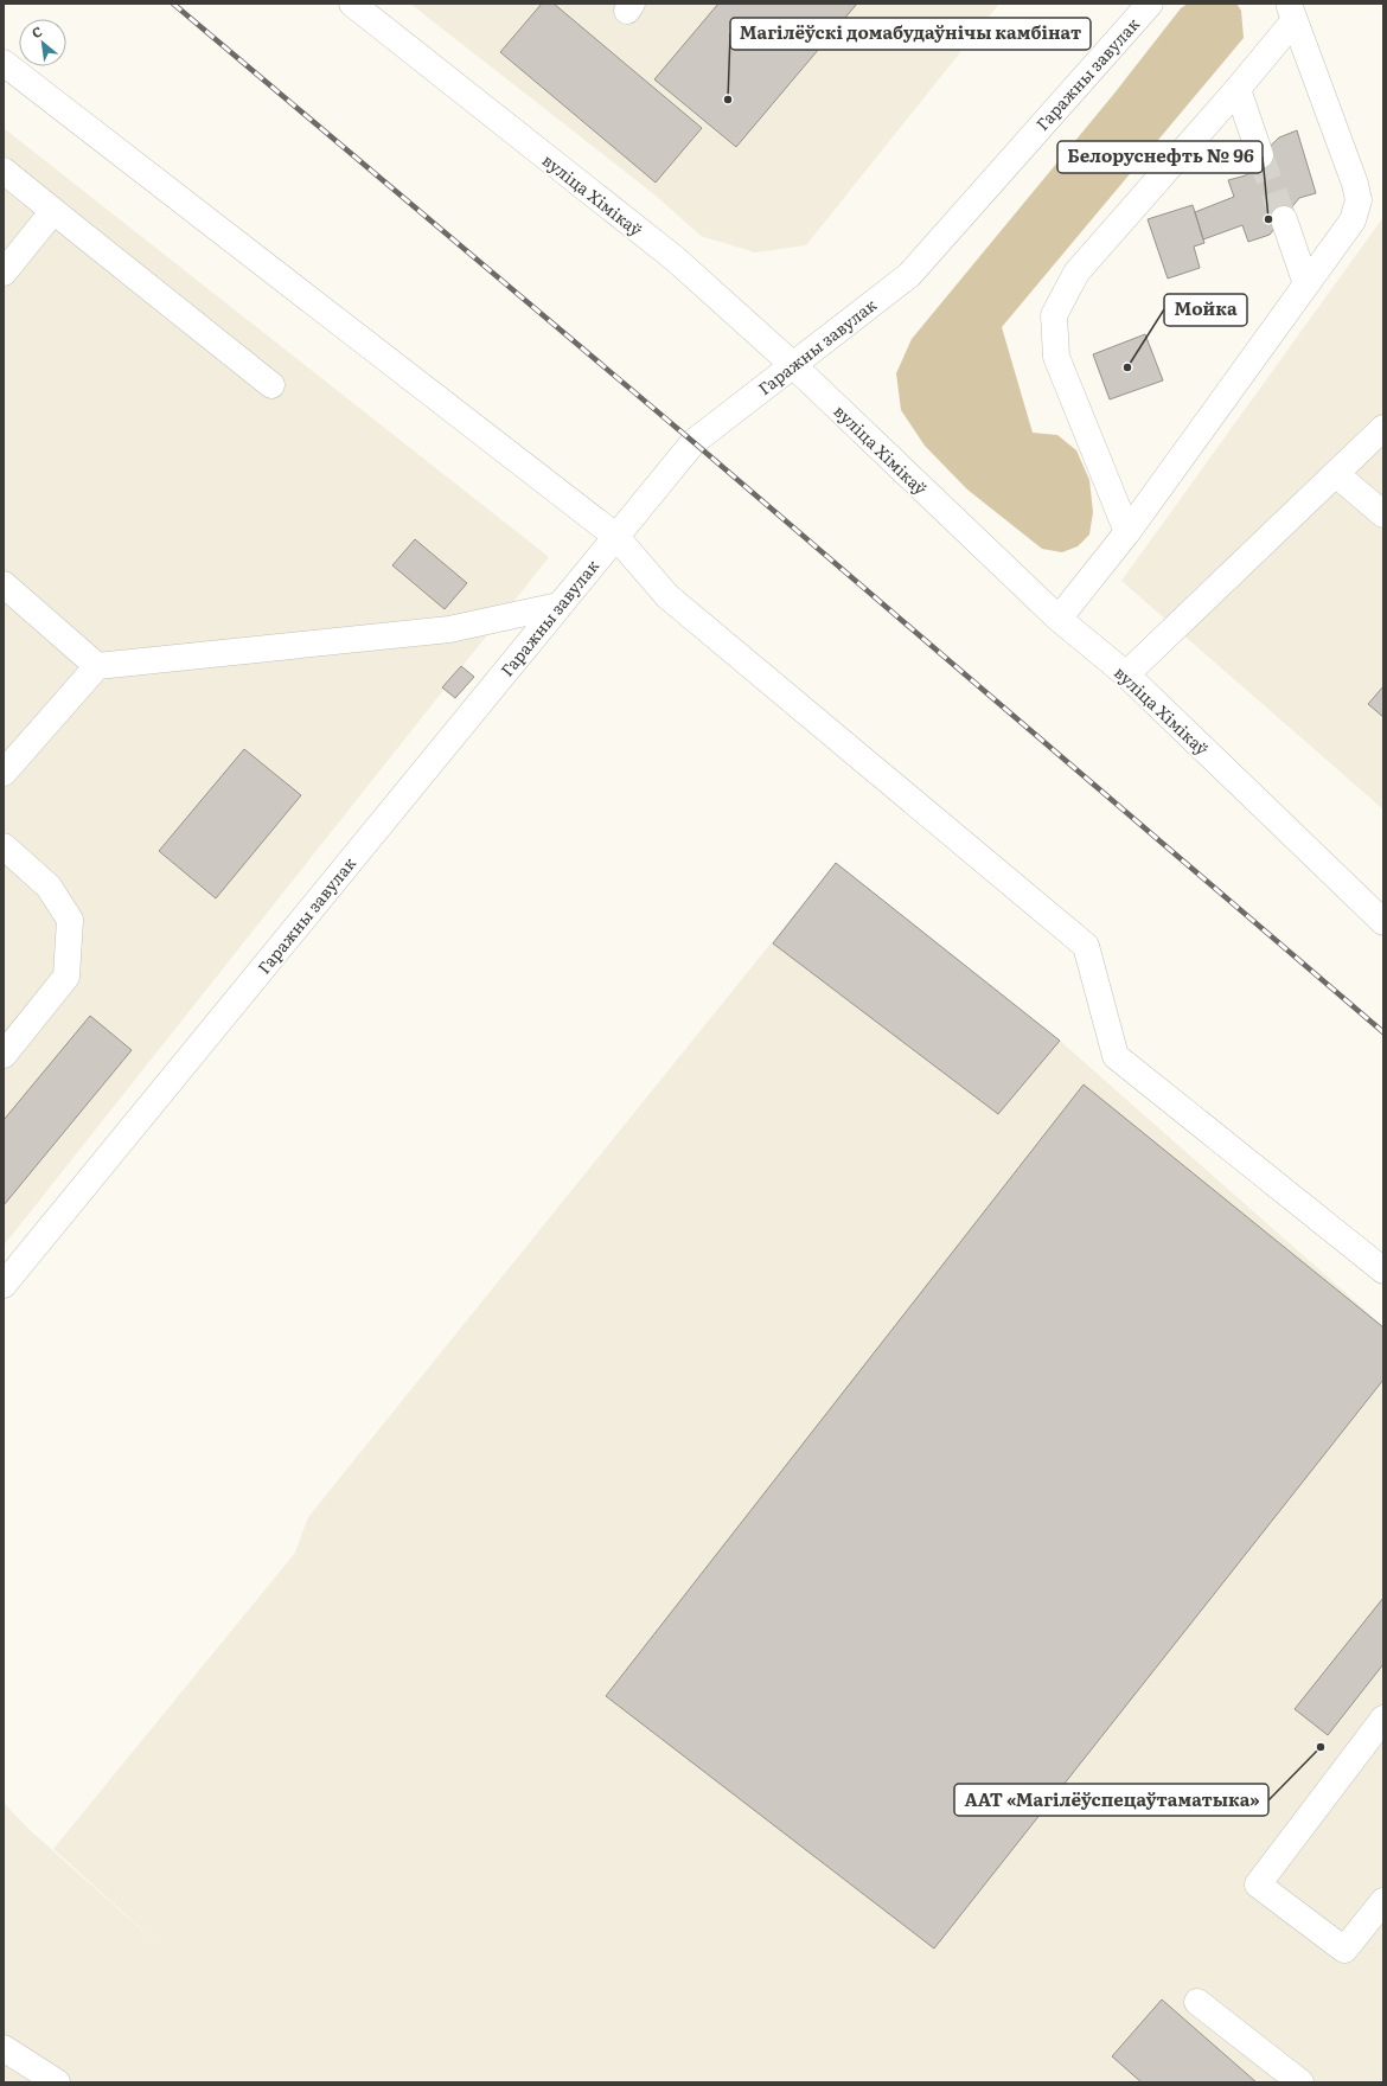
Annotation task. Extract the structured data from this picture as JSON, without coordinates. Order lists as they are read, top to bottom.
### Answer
{
  "streets": {
    "street": ["Гаражны завулак", "вуліца Хімікаў"]
  },
  "crossings": [
    ["Гаражны завулак", "вуліца Хімікаў"]
  ],
  "places": [
    "Магілёўскі домабудаўнічы камбінат",
    "Белоруснефть № 96",
    "Мойка",
    "ААТ «Магілёўспецаўтаматыка»"
  ],
  "north": "top left"
}
